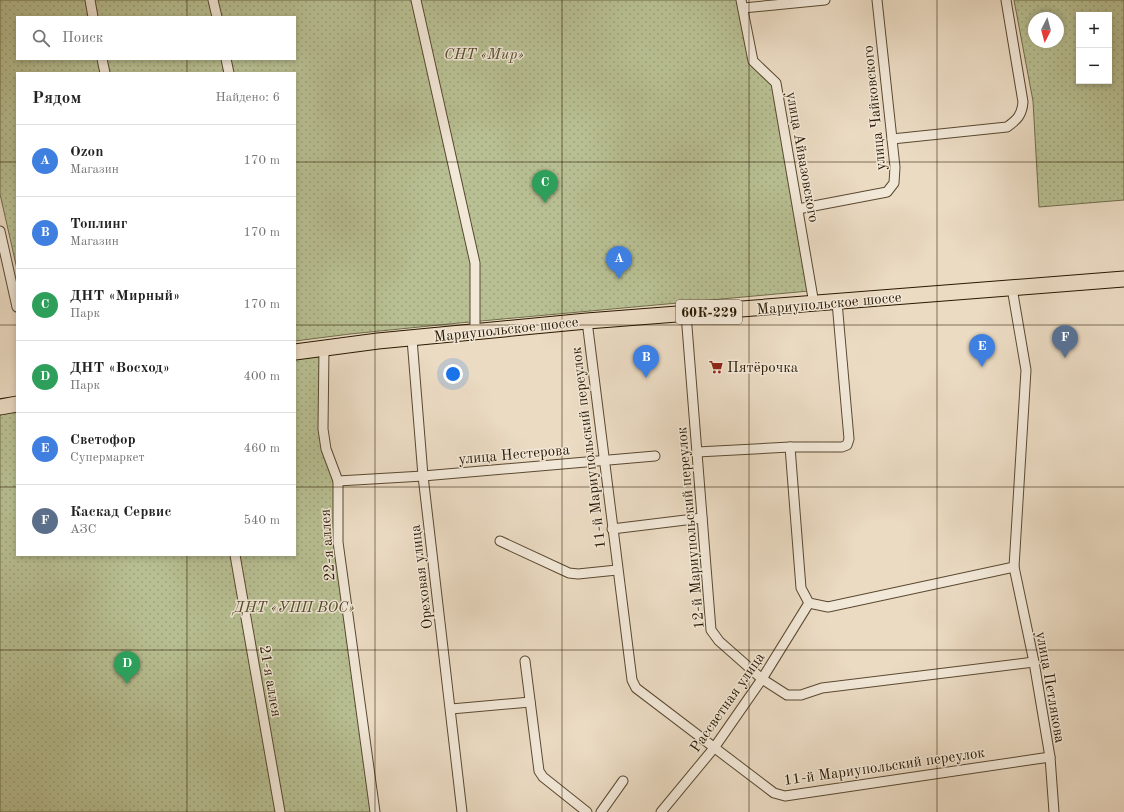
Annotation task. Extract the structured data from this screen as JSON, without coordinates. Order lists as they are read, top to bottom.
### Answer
{
  "streets": {
    "main road": ["Мариупольское шоссе", "60К-229"],
    "street": [
      "улица Чайковского",
      "улица Айвазовского",
      "11-й Мариупольский переулок",
      "улица Нестерова",
      "12-й Мариупольский переулок",
      "22-я аллея",
      "Ореховая улица",
      "21-я аллея",
      "улица Петлякова",
      "Рассветная улица"
    ]
  },
  "crossings": [
    ["улица Чайковского", "улица Айвазовского"],
    ["улица Айвазовского", "Мариупольское шоссе"],
    ["Мариупольское шоссе", "11-й Мариупольский переулок"],
    ["Мариупольское шоссе", "12-й Мариупольский переулок"],
    ["Мариупольское шоссе", "22-я аллея"],
    ["Мариупольское шоссе", "Ореховая улица"],
    ["Мариупольское шоссе", "улица Петлякова"],
    ["11-й Мариупольский переулок", "улица Нестерова"],
    ["11-й Мариупольский переулок", "улица Петлякова"],
    ["11-й Мариупольский переулок", "Рассветная улица"],
    ["улица Нестерова", "22-я аллея"],
    ["улица Нестерова", "Ореховая улица"],
    ["12-й Мариупольский переулок", "улица Петлякова"],
    ["12-й Мариупольский переулок", "Рассветная улица"]
  ],
  "parks": ["СНТ «Мир»", "ДНТ «УПП ВОС»"],
  "places": {
    "supermarket": ["Пятёрочка"]
  },
  "north": "bottom",
  "page": {
    "map_buttons": ["+", "−"],
    "search": "Поиск",
    "heading": ["Рядом", "Найдено: 6"],
    "list": [
      {
        "mark": "A",
        "name": "Ozon",
        "note": "Магазин",
        "value": "170 m"
      },
      {
        "mark": "B",
        "name": "Топлинг",
        "note": "Магазин",
        "value": "170 m"
      },
      {
        "mark": "C",
        "name": "ДНТ «Мирный»",
        "note": "Парк",
        "value": "170 m"
      },
      {
        "mark": "D",
        "name": "ДНТ «Восход»",
        "note": "Парк",
        "value": "400 m"
      },
      {
        "mark": "E",
        "name": "Светофор",
        "note": "Супермаркет",
        "value": "460 m"
      },
      {
        "mark": "F",
        "name": "Каскад Сервис",
        "note": "АЗС",
        "value": "540 m"
      }
    ],
    "pins": [
      "C",
      "A",
      "F",
      "E",
      "B",
      "D"
    ]
  }
}
